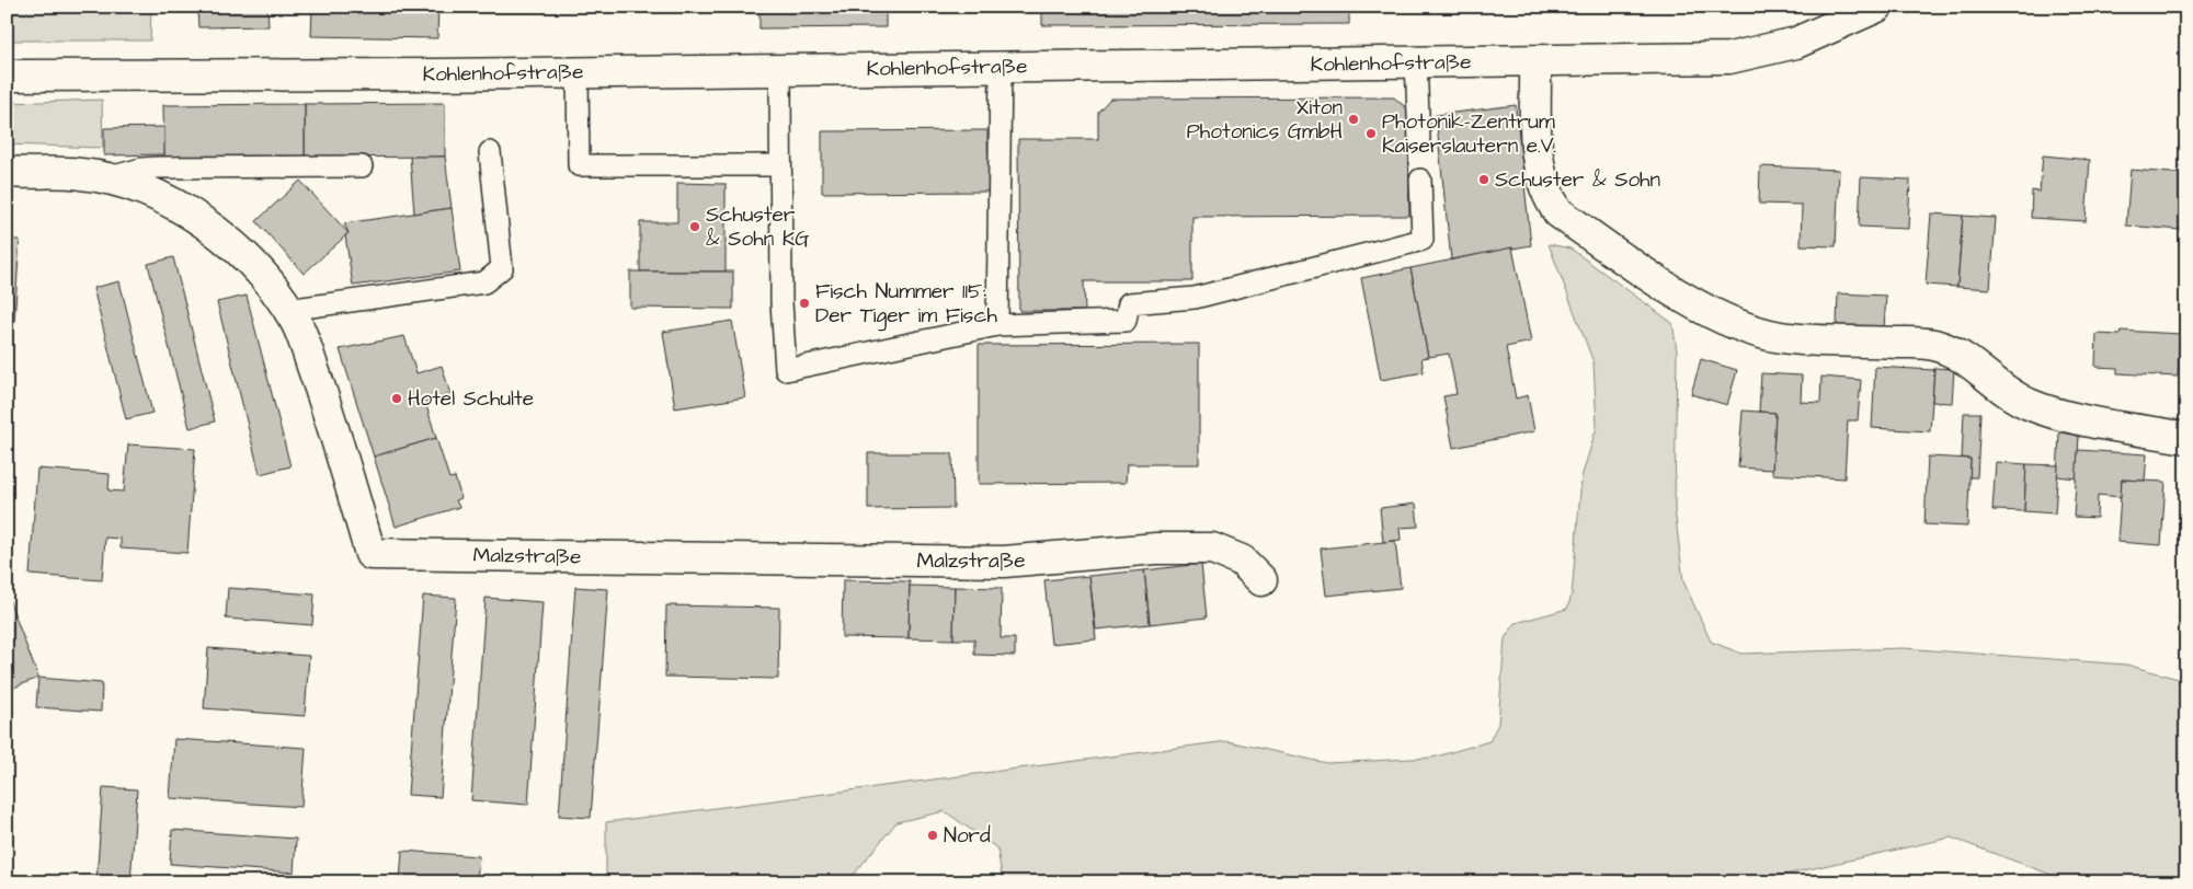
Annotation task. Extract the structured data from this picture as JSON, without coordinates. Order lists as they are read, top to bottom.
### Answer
{
  "streets": {
    "street": ["Kohlenhofstraße", "Malzstraße"]
  },
  "places": [
    "Xiton Photonics GmbH",
    "Photonik-Zentrum Kaiserslautern e.V.",
    "Schuster & Sohn",
    "Schuster & Sohn KG",
    "Fisch Nummer 115: Der Tiger im Fisch",
    "Hotel Schulte",
    "Nord"
  ]
}
